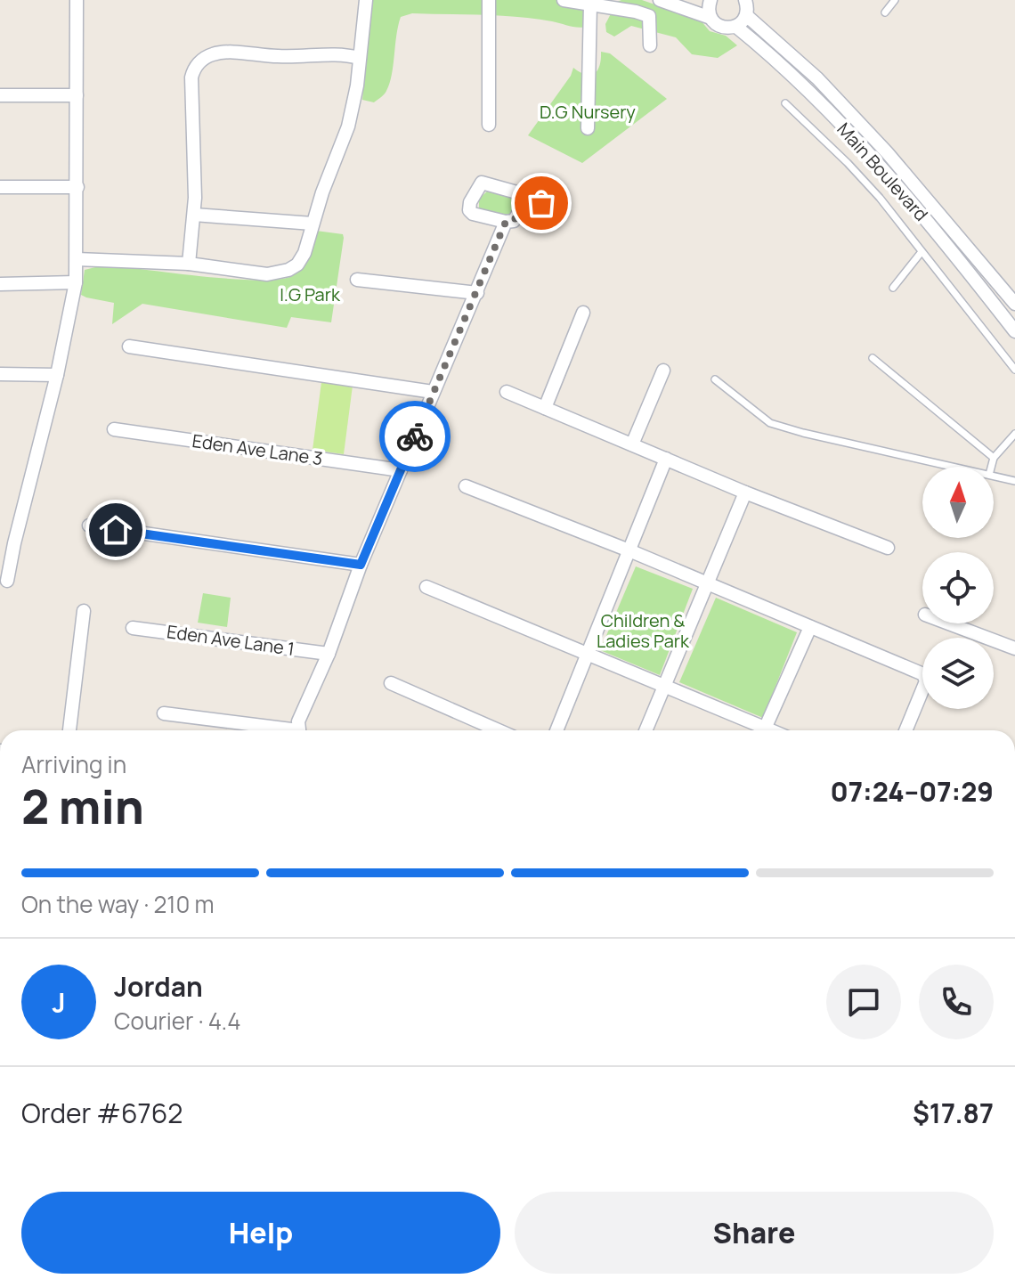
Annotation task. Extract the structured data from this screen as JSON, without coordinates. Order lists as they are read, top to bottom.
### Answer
{
  "streets": {
    "street": ["Main Boulevard", "Eden Ave Lane 3", "Eden Ave Lane 1"]
  },
  "parks": ["D.G Nursery", "I.G Park", "Children & Ladies Park"],
  "north": "top",
  "page": {
    "heading": ["2 min", "Arriving in", "07:24–07:29"],
    "panel": [
      "Jordan",
      "Courier · 4.4",
      "Order #6762",
      "$17.87"
    ],
    "bar": "On the way · 210 m",
    "round": "J",
    "buttons": ["Help", "Share"]
  }
}
